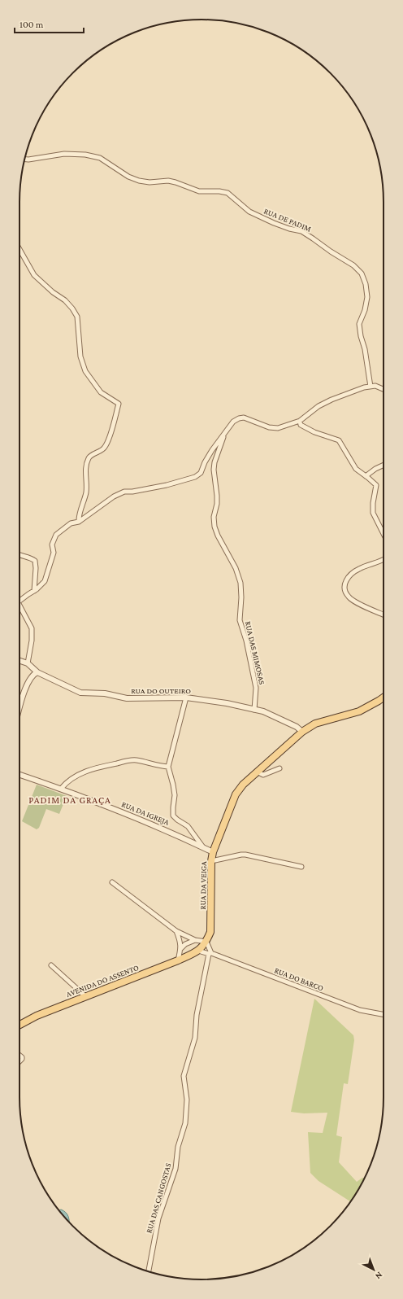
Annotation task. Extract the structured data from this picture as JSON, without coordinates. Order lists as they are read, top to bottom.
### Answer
{
  "streets": {
    "main road": ["RUA DA VEIGA", "AVENIDA DO ASSENTO"],
    "street": [
      "RUA DE PADIM",
      "RUA DAS MIMOSAS",
      "RUA DO OUTEIRO",
      "RUA DA IGREJA",
      "RUA DO BARCO",
      "RUA DAS CANGOSTAS"
    ]
  },
  "crossings": [
    ["RUA DAS MIMOSAS", "RUA DO OUTEIRO"],
    ["RUA DO OUTEIRO", "RUA DA VEIGA"],
    ["RUA DA IGREJA", "RUA DA VEIGA"],
    ["RUA DO BARCO", "AVENIDA DO ASSENTO"],
    ["RUA DO BARCO", "RUA DAS CANGOSTAS"]
  ],
  "districts": ["PADIM DA GRAÇA"],
  "scale_bar": "100 m",
  "north": "bottom right"
}
